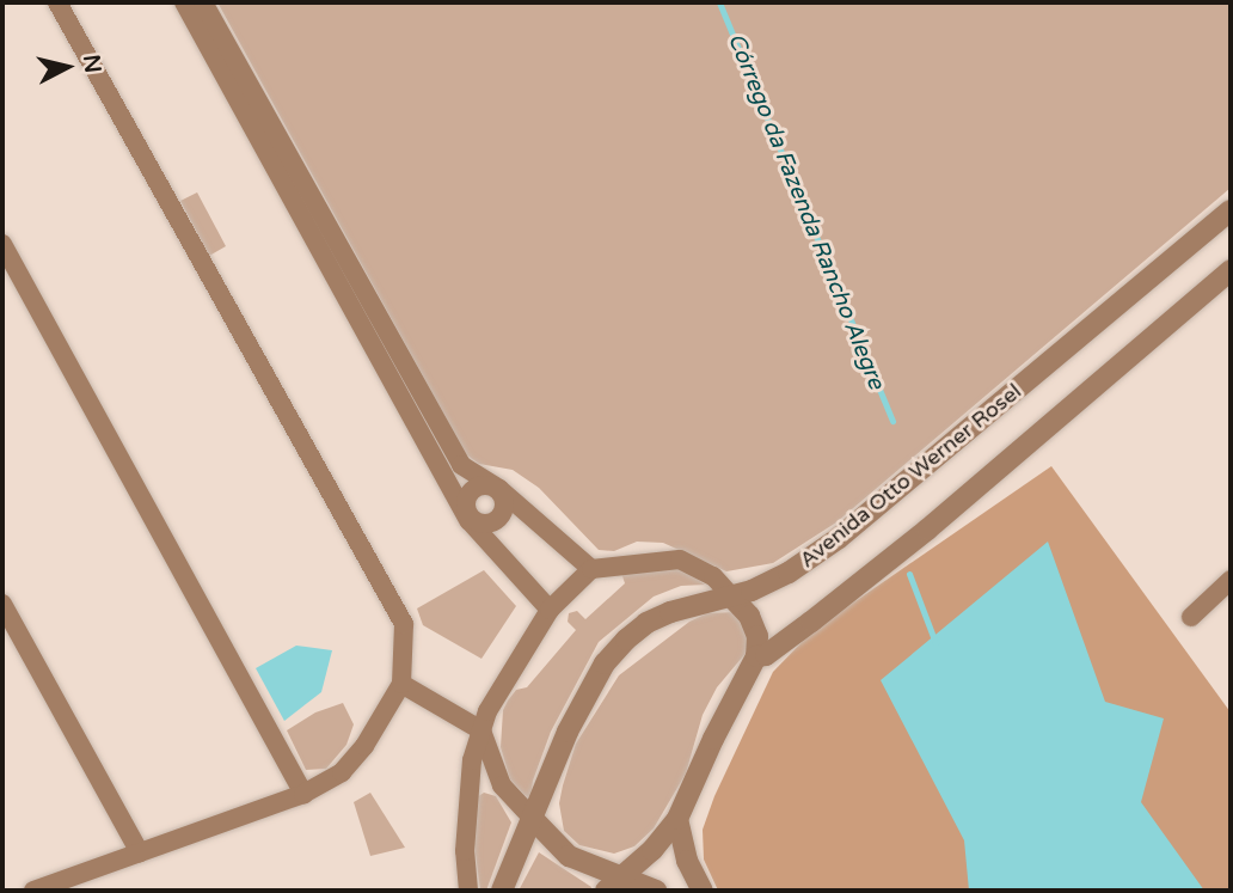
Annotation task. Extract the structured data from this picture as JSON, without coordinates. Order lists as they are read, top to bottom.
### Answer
{
  "streets": {
    "street": ["Avenida Otto Werner Rosel"]
  },
  "water": ["Córrego da Fazenda Rancho Alegre"],
  "north": "right"
}
